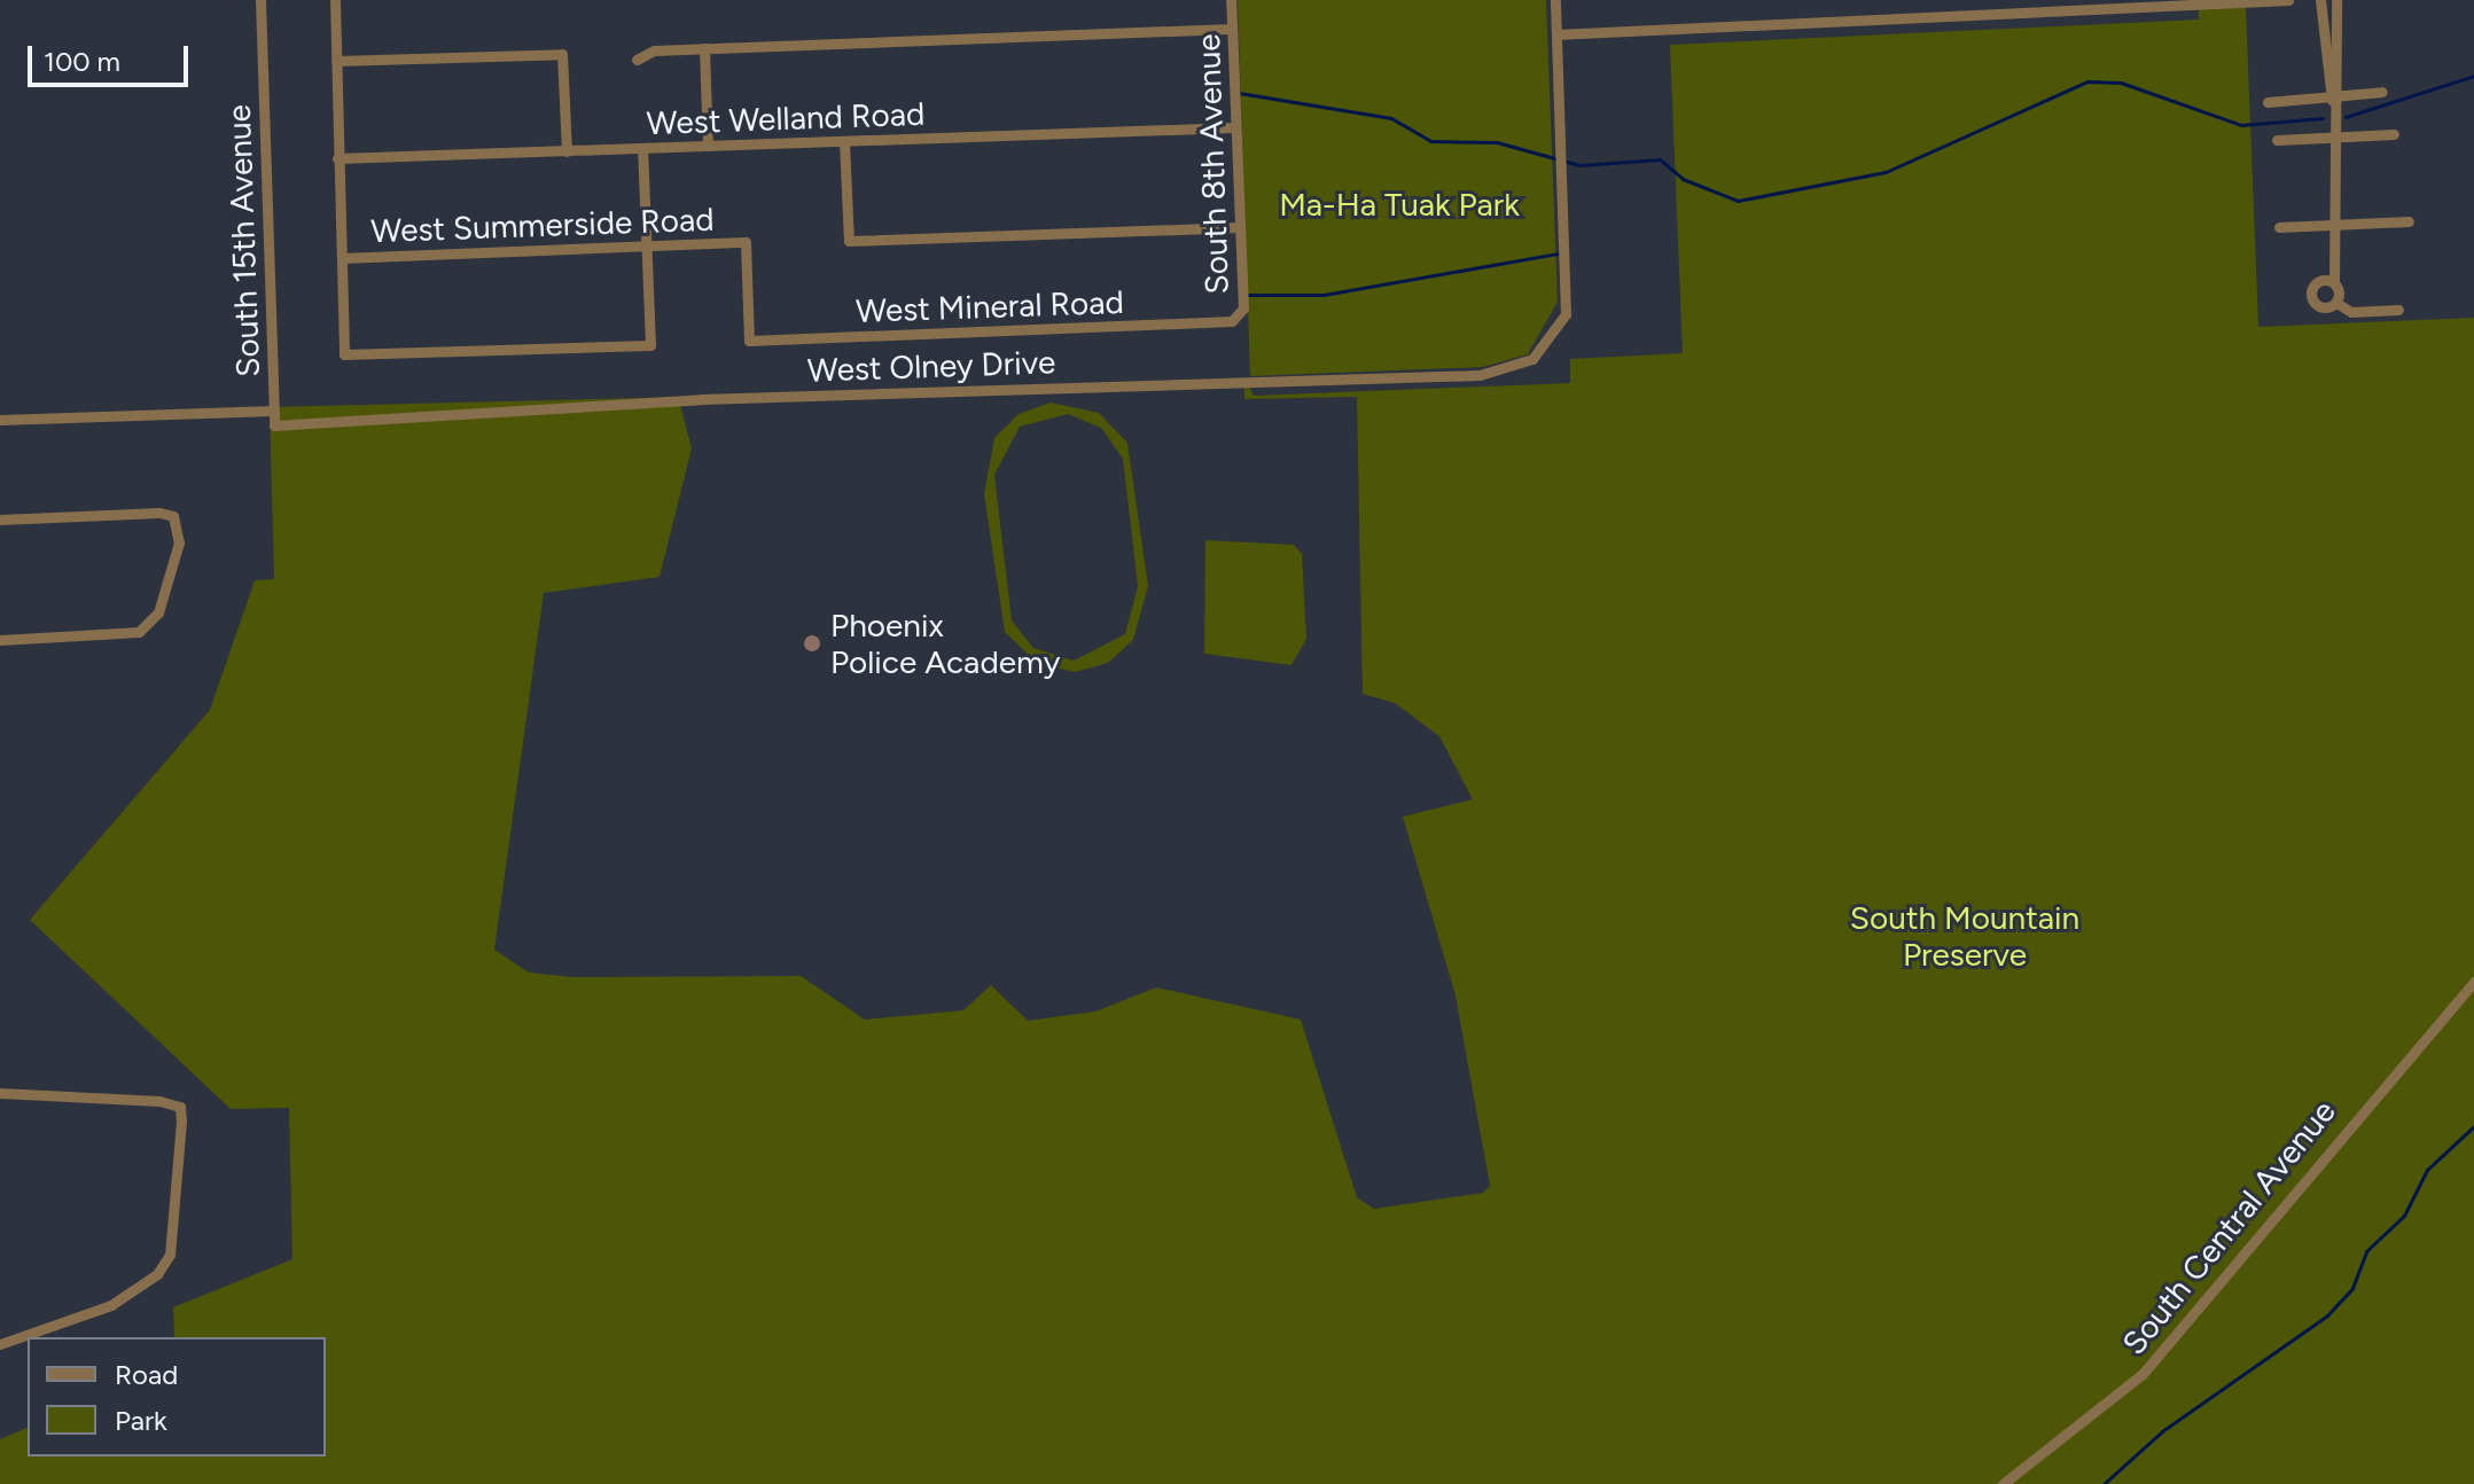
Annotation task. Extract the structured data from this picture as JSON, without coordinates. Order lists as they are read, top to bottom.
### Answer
{
  "streets": {
    "street": [
      "West Welland Road",
      "South 8th Avenue",
      "West Summerside Road",
      "South 15th Avenue",
      "West Mineral Road",
      "West Olney Drive",
      "South Central Avenue"
    ]
  },
  "crossings": [
    ["West Welland Road", "South 8th Avenue"],
    ["South 8th Avenue", "West Mineral Road"],
    ["West Summerside Road", "West Mineral Road"],
    ["South 15th Avenue", "West Olney Drive"]
  ],
  "parks": ["Ma-Ha Tuak Park", "South Mountain Preserve"],
  "places": ["Phoenix Police Academy"],
  "legend": ["Road", "Park"],
  "scale_bar": "100 m"
}
